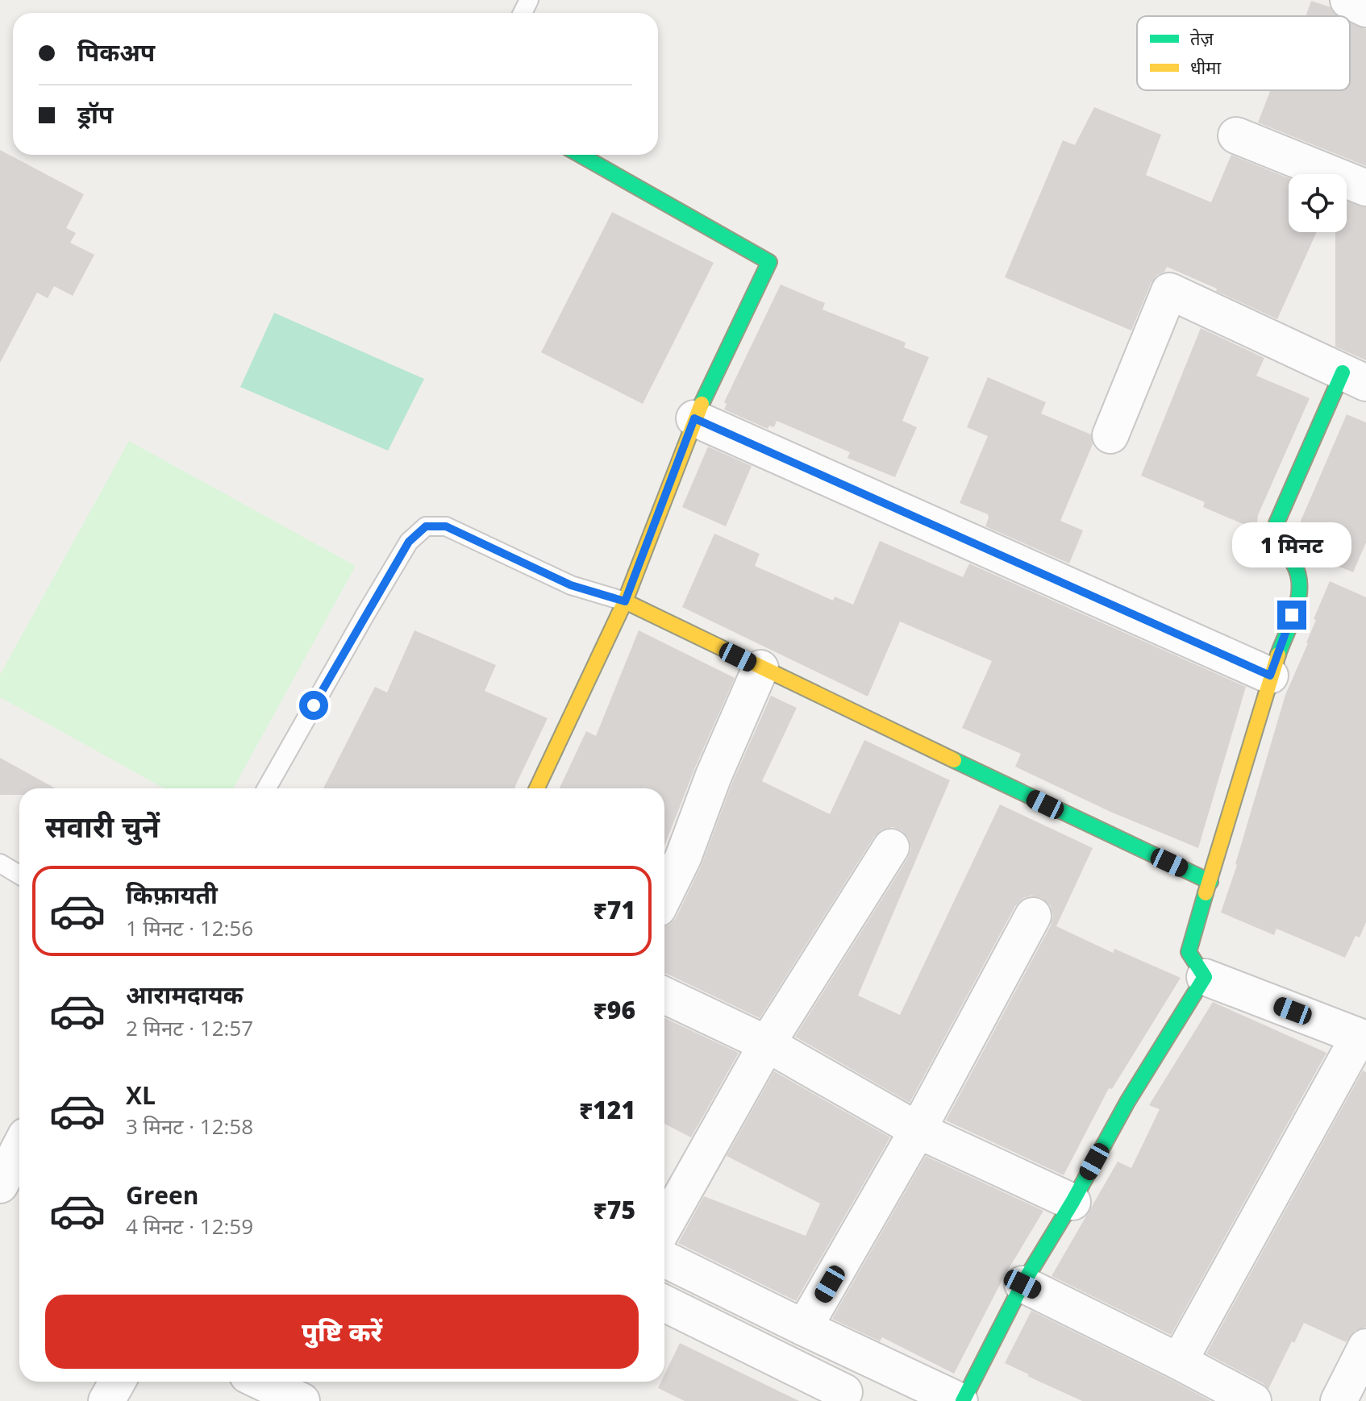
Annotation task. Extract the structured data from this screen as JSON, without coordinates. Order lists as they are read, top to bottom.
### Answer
{
  "legend": ["तेज़", "धीमा"],
  "page": {
    "banner": ["पिकअप", "ड्रॉप"],
    "bubble": "1 मिनट",
    "heading": "सवारी चुनें",
    "list": [
      {
        "name": "किफ़ायती",
        "note": "1 मिनट · 12:56",
        "value": "₹71"
      },
      {
        "name": "आरामदायक",
        "note": "2 मिनट · 12:57",
        "value": "₹96"
      },
      {
        "name": "XL",
        "note": "3 मिनट · 12:58",
        "value": "₹121"
      },
      {
        "name": "Green",
        "note": "4 मिनट · 12:59",
        "value": "₹75"
      }
    ],
    "buttons": "पुष्टि करें"
  }
}
